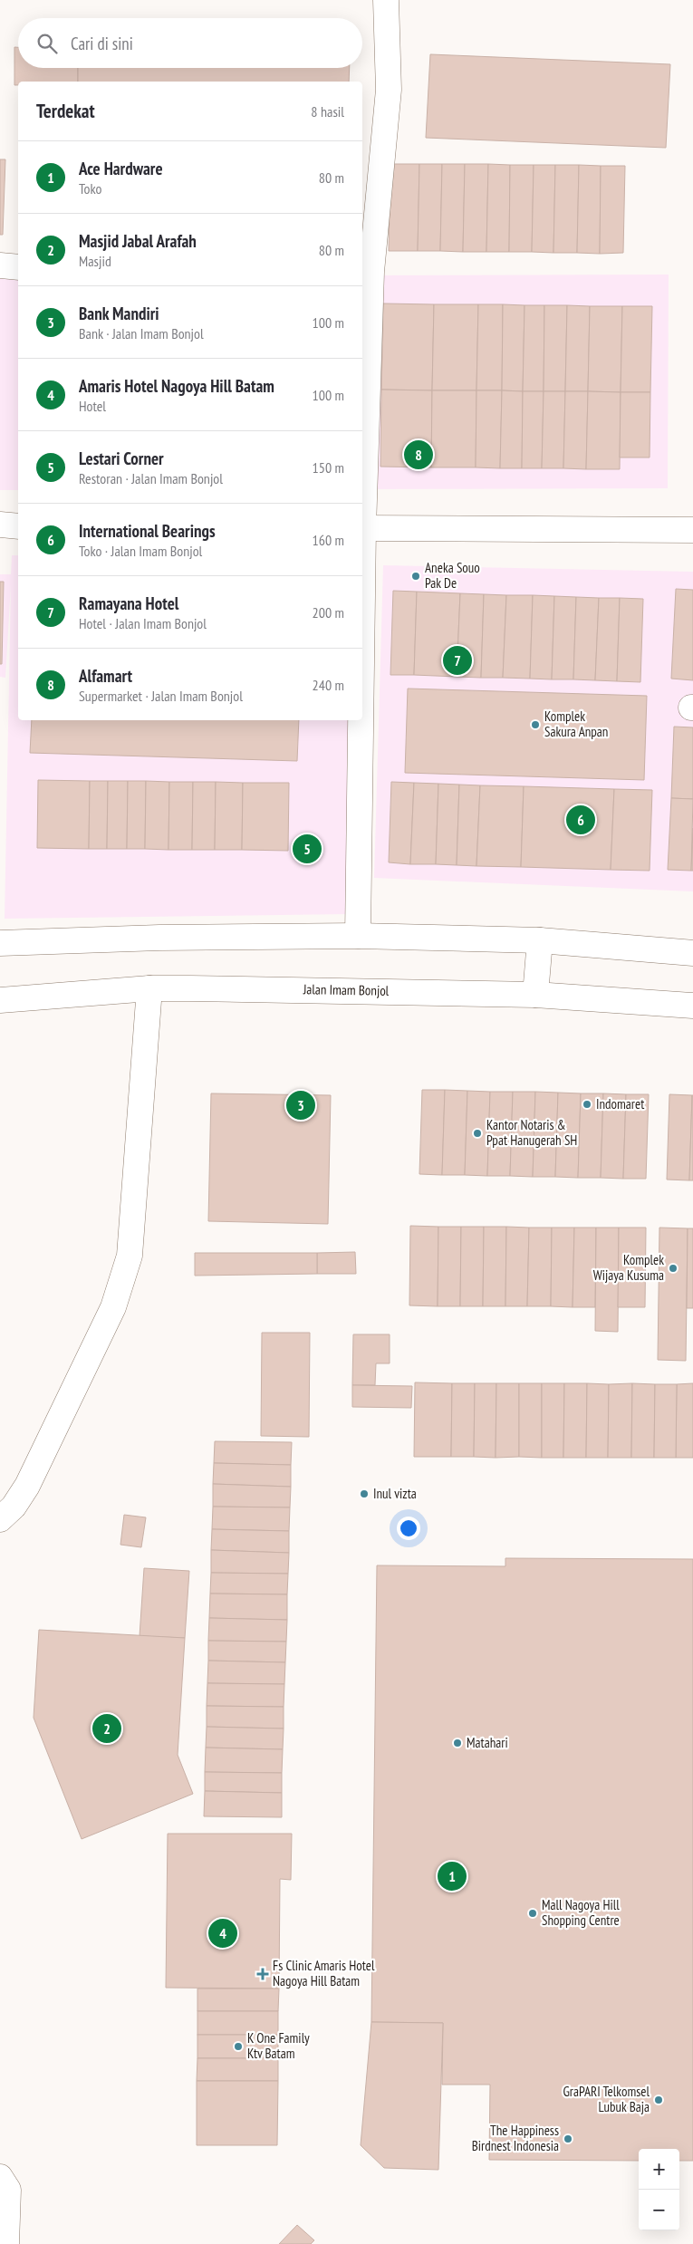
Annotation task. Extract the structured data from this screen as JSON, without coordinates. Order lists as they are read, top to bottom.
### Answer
{
  "streets": {
    "street": ["Jalan Imam Bonjol"]
  },
  "places": {
    "other": [
      "Aneka Souo Pak De",
      "Komplek Sakura Anpan",
      "Indomaret",
      "Kantor Notaris & Ppat Hanugerah SH",
      "Komplek Wijaya Kusuma",
      "Inul vizta",
      "Matahari",
      "Mall Nagoya Hill Shopping Centre",
      "K One Family Ktv Batam",
      "GraPARI Telkomsel Lubuk Baja",
      "The Happiness Birdnest Indonesia"
    ],
    "health": ["Fs Clinic Amaris Hotel Nagoya Hill Batam"]
  },
  "page": {
    "search": "Cari di sini",
    "heading": ["Terdekat", "8 hasil"],
    "list": [
      {
        "mark": "1",
        "name": "Ace Hardware",
        "note": "Toko",
        "value": "80 m"
      },
      {
        "mark": "2",
        "name": "Masjid Jabal Arafah",
        "note": "Masjid",
        "value": "80 m"
      },
      {
        "mark": "3",
        "name": "Bank Mandiri",
        "note": "Bank · Jalan Imam Bonjol",
        "value": "100 m"
      },
      {
        "mark": "4",
        "name": "Amaris Hotel Nagoya Hill Batam",
        "note": "Hotel",
        "value": "100 m"
      },
      {
        "mark": "5",
        "name": "Lestari Corner",
        "note": "Restoran · Jalan Imam Bonjol",
        "value": "150 m"
      },
      {
        "mark": "6",
        "name": "International Bearings",
        "note": "Toko · Jalan Imam Bonjol",
        "value": "160 m"
      },
      {
        "mark": "7",
        "name": "Ramayana Hotel",
        "note": "Hotel · Jalan Imam Bonjol",
        "value": "200 m"
      },
      {
        "mark": "8",
        "name": "Alfamart",
        "note": "Supermarket · Jalan Imam Bonjol",
        "value": "240 m"
      }
    ],
    "pins": [
      "8",
      "7",
      "6",
      "5",
      "3",
      "2",
      "1",
      "4"
    ],
    "map_buttons": ["+", "−"]
  }
}
